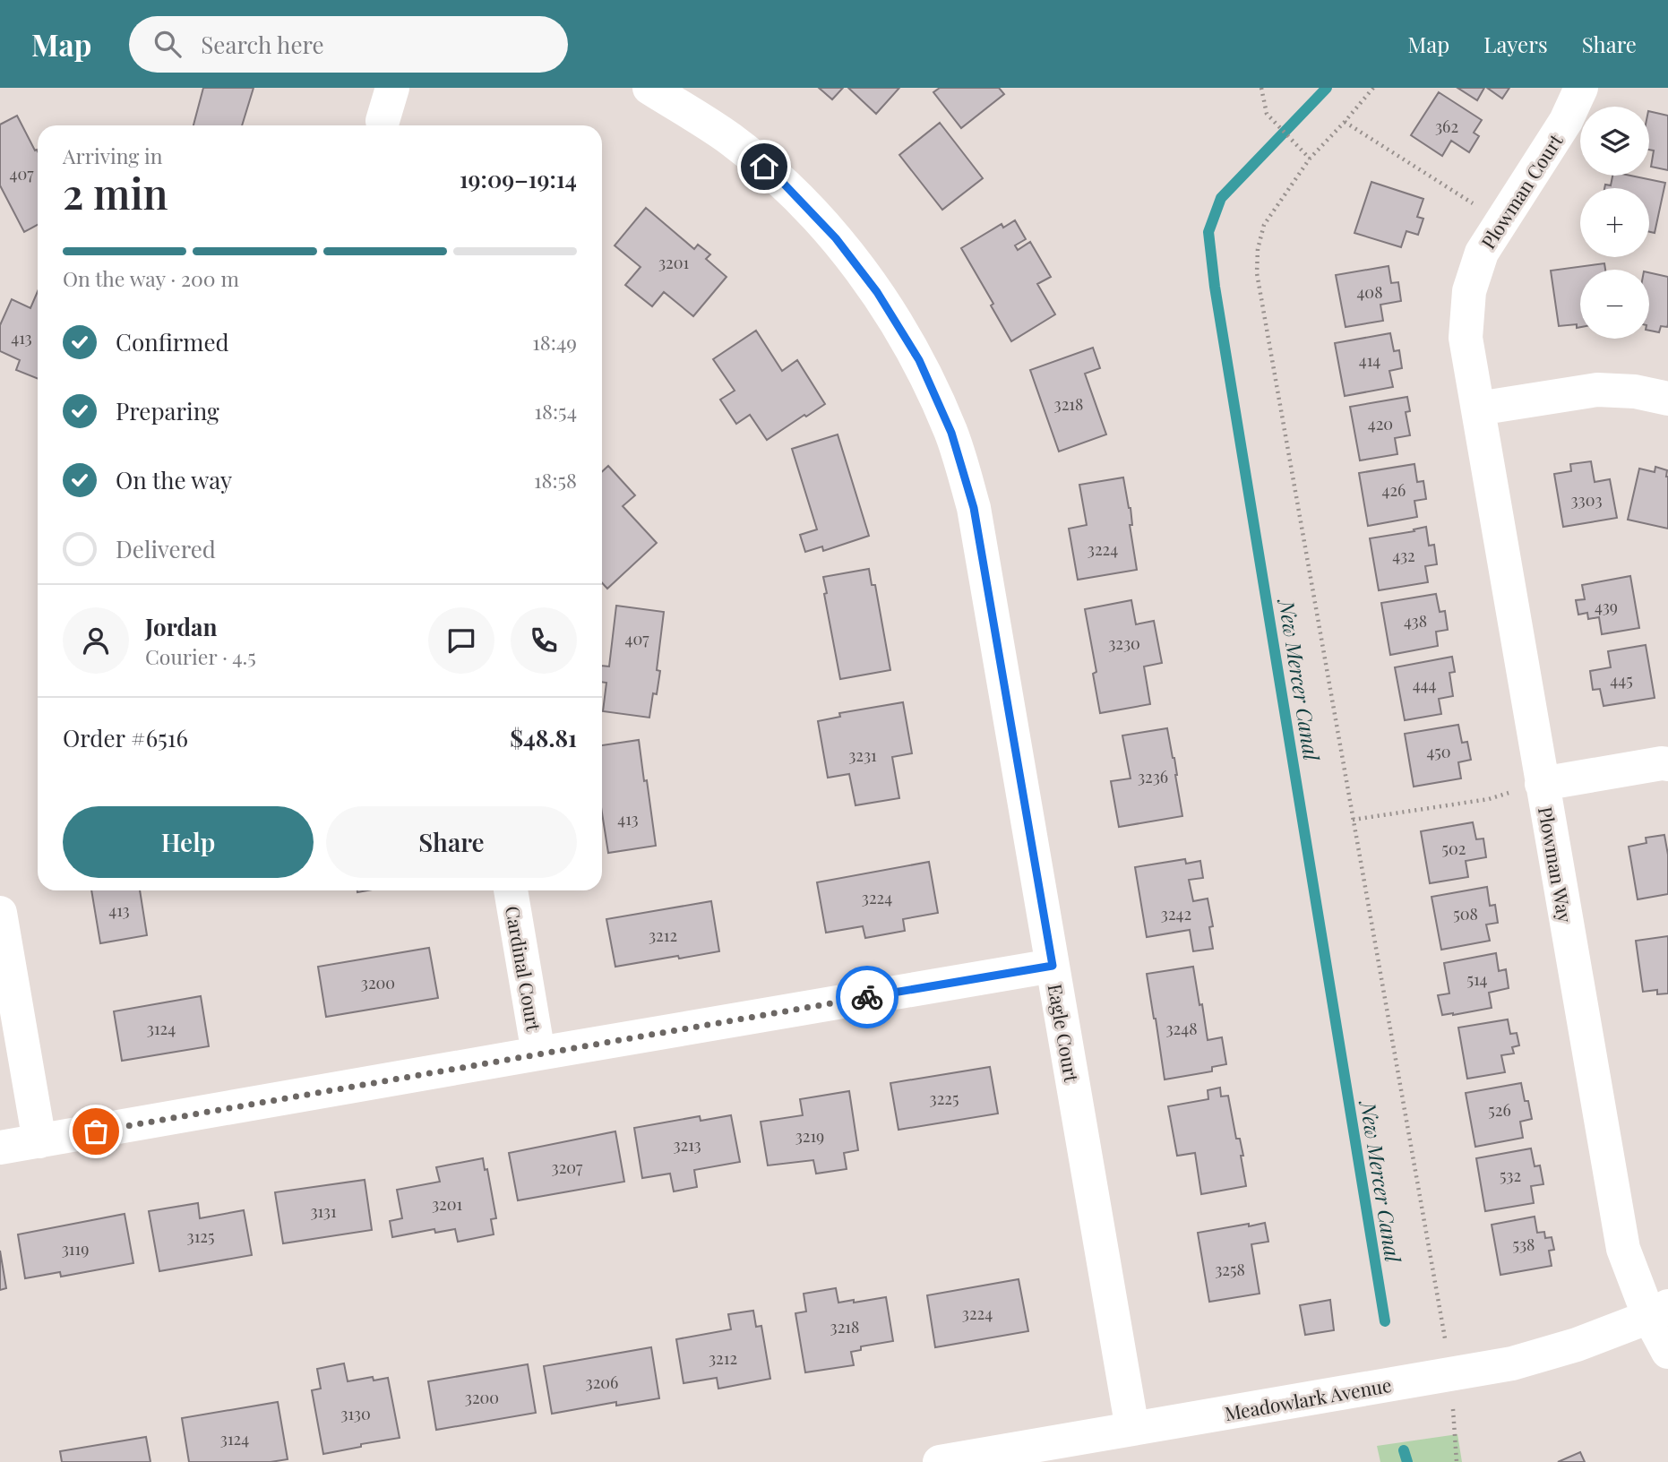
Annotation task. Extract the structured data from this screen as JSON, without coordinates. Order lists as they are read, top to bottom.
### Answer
{
  "streets": {
    "street": [
      "Plowman Court",
      "Plowman Way",
      "Cardinal Court",
      "Eagle Court",
      "Meadowlark Avenue"
    ]
  },
  "crossings": [
    ["Plowman Court", "Plowman Way"],
    ["Plowman Way", "Meadowlark Avenue"],
    ["Eagle Court", "Meadowlark Avenue"]
  ],
  "water": ["New Mercer Canal"],
  "house_numbers": [
    "362",
    "407",
    "3201",
    "408",
    "413",
    "414",
    "3218",
    "420",
    "426",
    "3303",
    "3224",
    "432",
    "439",
    "438",
    "407",
    "3230",
    "445",
    "444",
    "450",
    "3231",
    "3236",
    "413",
    "502",
    "3224",
    "413",
    "3242",
    "508",
    "3212",
    "514",
    "3200",
    "3124",
    "3248",
    "3225",
    "526",
    "3219",
    "3213",
    "3207",
    "532",
    "3201",
    "3131",
    "3125",
    "538",
    "3119",
    "3258",
    "3224",
    "3218",
    "3212",
    "3206",
    "3200",
    "3130",
    "3124"
  ],
  "page": {
    "header": "Map",
    "search": "Search here",
    "nav": ["Map", "Layers", "Share"],
    "map_buttons": ["+", "−"],
    "heading": ["2 min", "Arriving in", "19:09–19:14"],
    "panel": [
      "Jordan",
      "Courier · 4.5",
      "Order #6516",
      "$48.81"
    ],
    "bar": "On the way · 200 m",
    "list": [
      ["Confirmed", "18:49"],
      ["Preparing", "18:54"],
      ["On the way", "18:58"],
      "Delivered"
    ],
    "buttons": ["Help", "Share"]
  }
}
